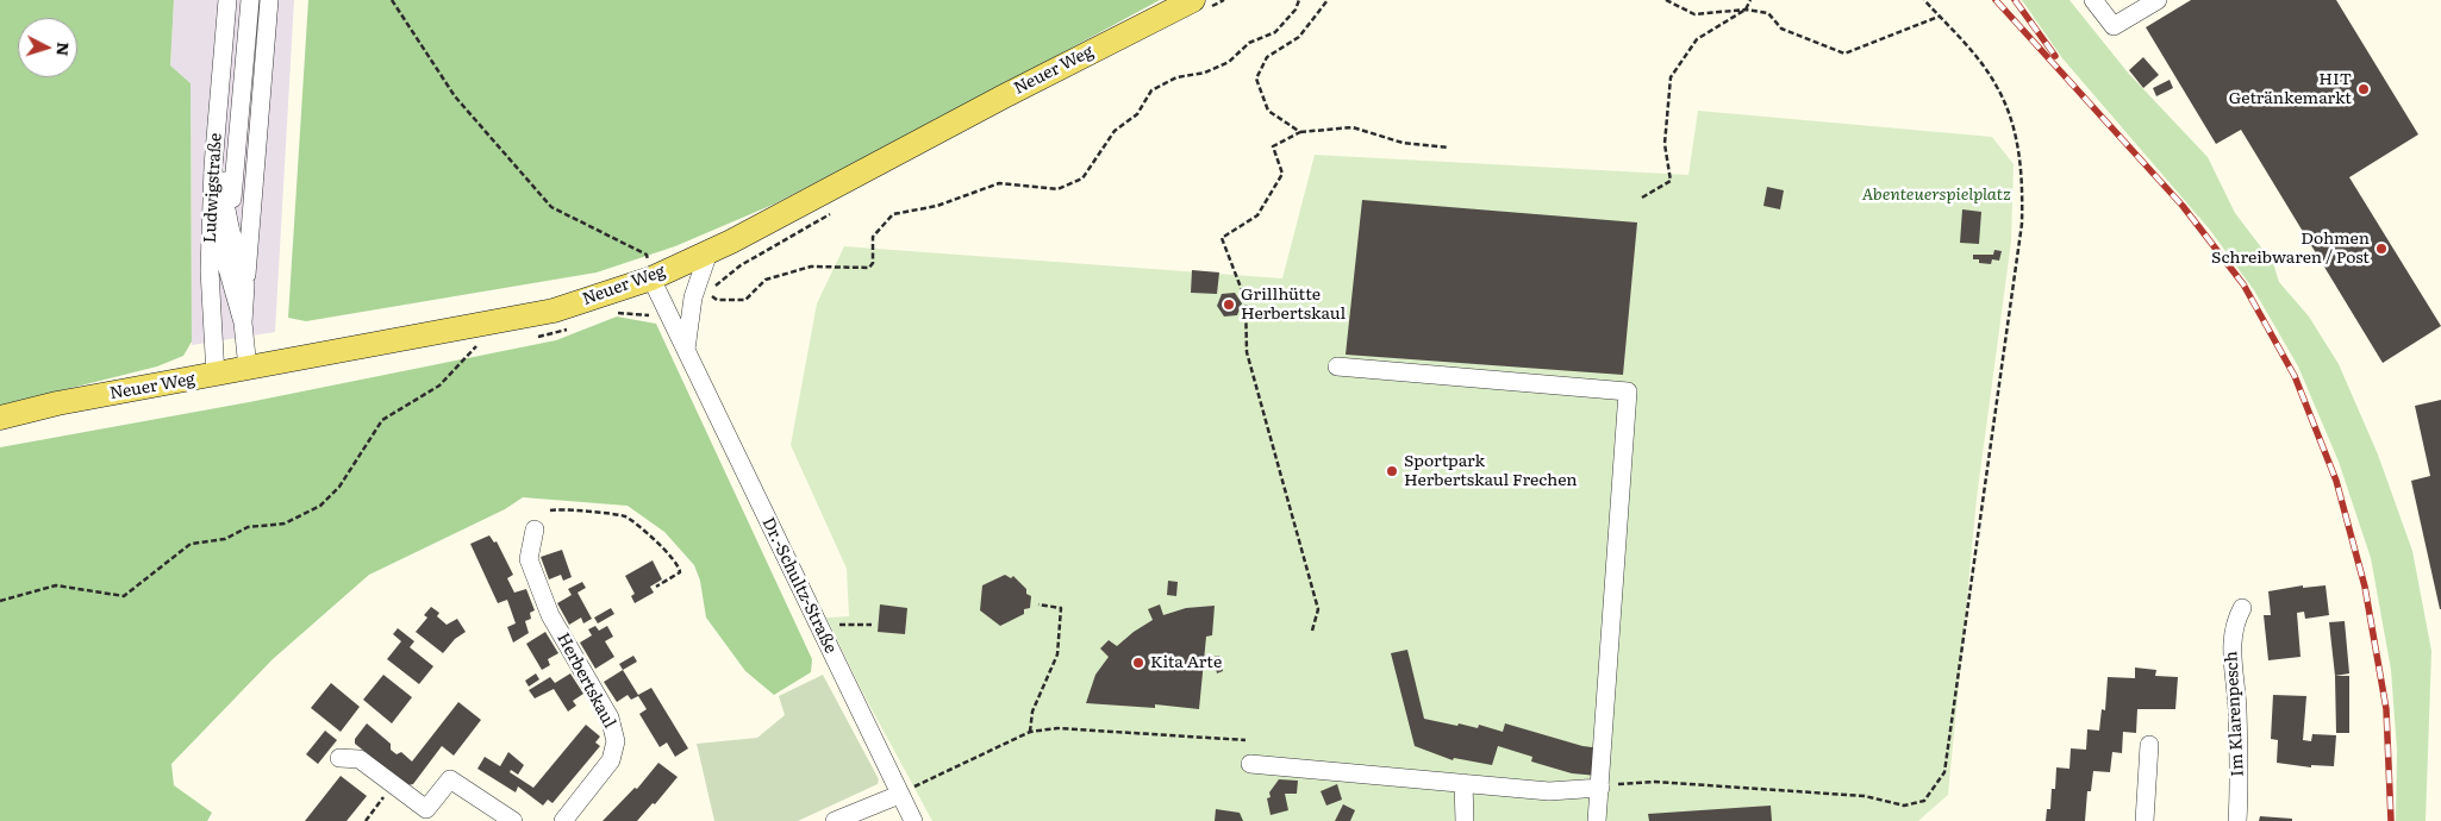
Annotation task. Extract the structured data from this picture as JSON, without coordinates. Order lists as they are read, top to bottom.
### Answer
{
  "streets": {
    "main road": ["Neuer Weg"],
    "street": [
      "Ludwigstraße",
      "Dr.-Schultz-Straße",
      "Herbertskaul",
      "Im Klarenpesch"
    ]
  },
  "crossings": [
    ["Neuer Weg", "Ludwigstraße"],
    ["Neuer Weg", "Dr.-Schultz-Straße"]
  ],
  "parks": ["Abenteuerspielplatz"],
  "places": [
    "HIT Getränkemarkt",
    "Dohmen Schreibwaren / Post",
    "Grillhütte Herbertskaul",
    "Sportpark Herbertskaul Frechen",
    "Kita Arte"
  ],
  "north": "right"
}
